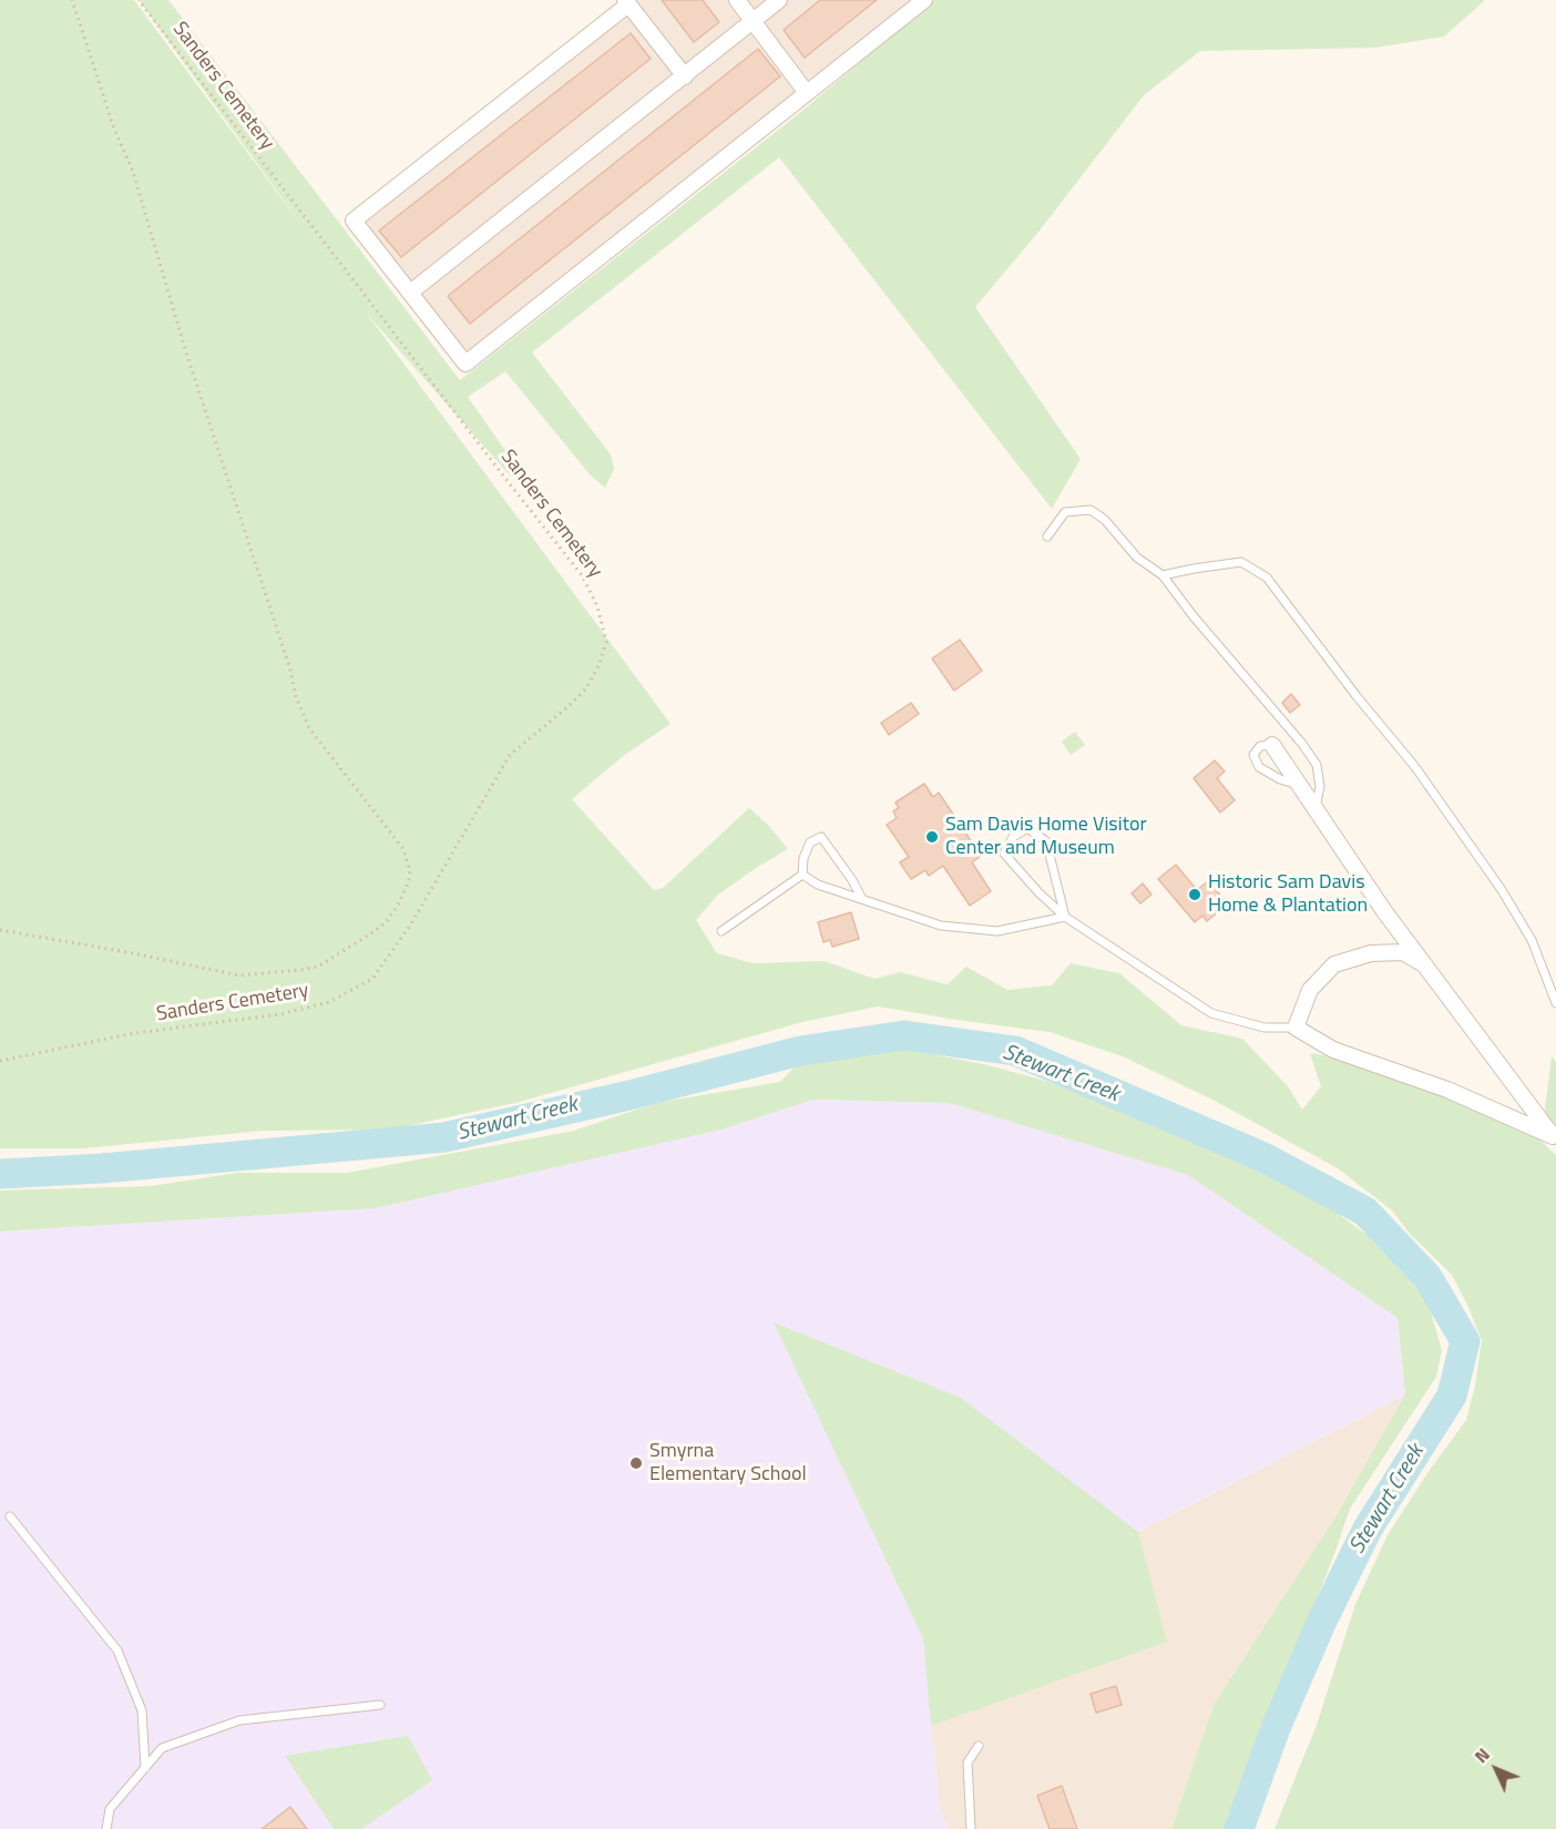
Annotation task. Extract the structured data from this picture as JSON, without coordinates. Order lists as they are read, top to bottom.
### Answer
{
  "streets": {
    "path": ["Sanders Cemetery"]
  },
  "water": ["Stewart Creek"],
  "places": ["Sam Davis Home Visitor Center and Museum", "Historic Sam Davis Home & Plantation", "Smyrna Elementary School"],
  "north": "top left"
}
